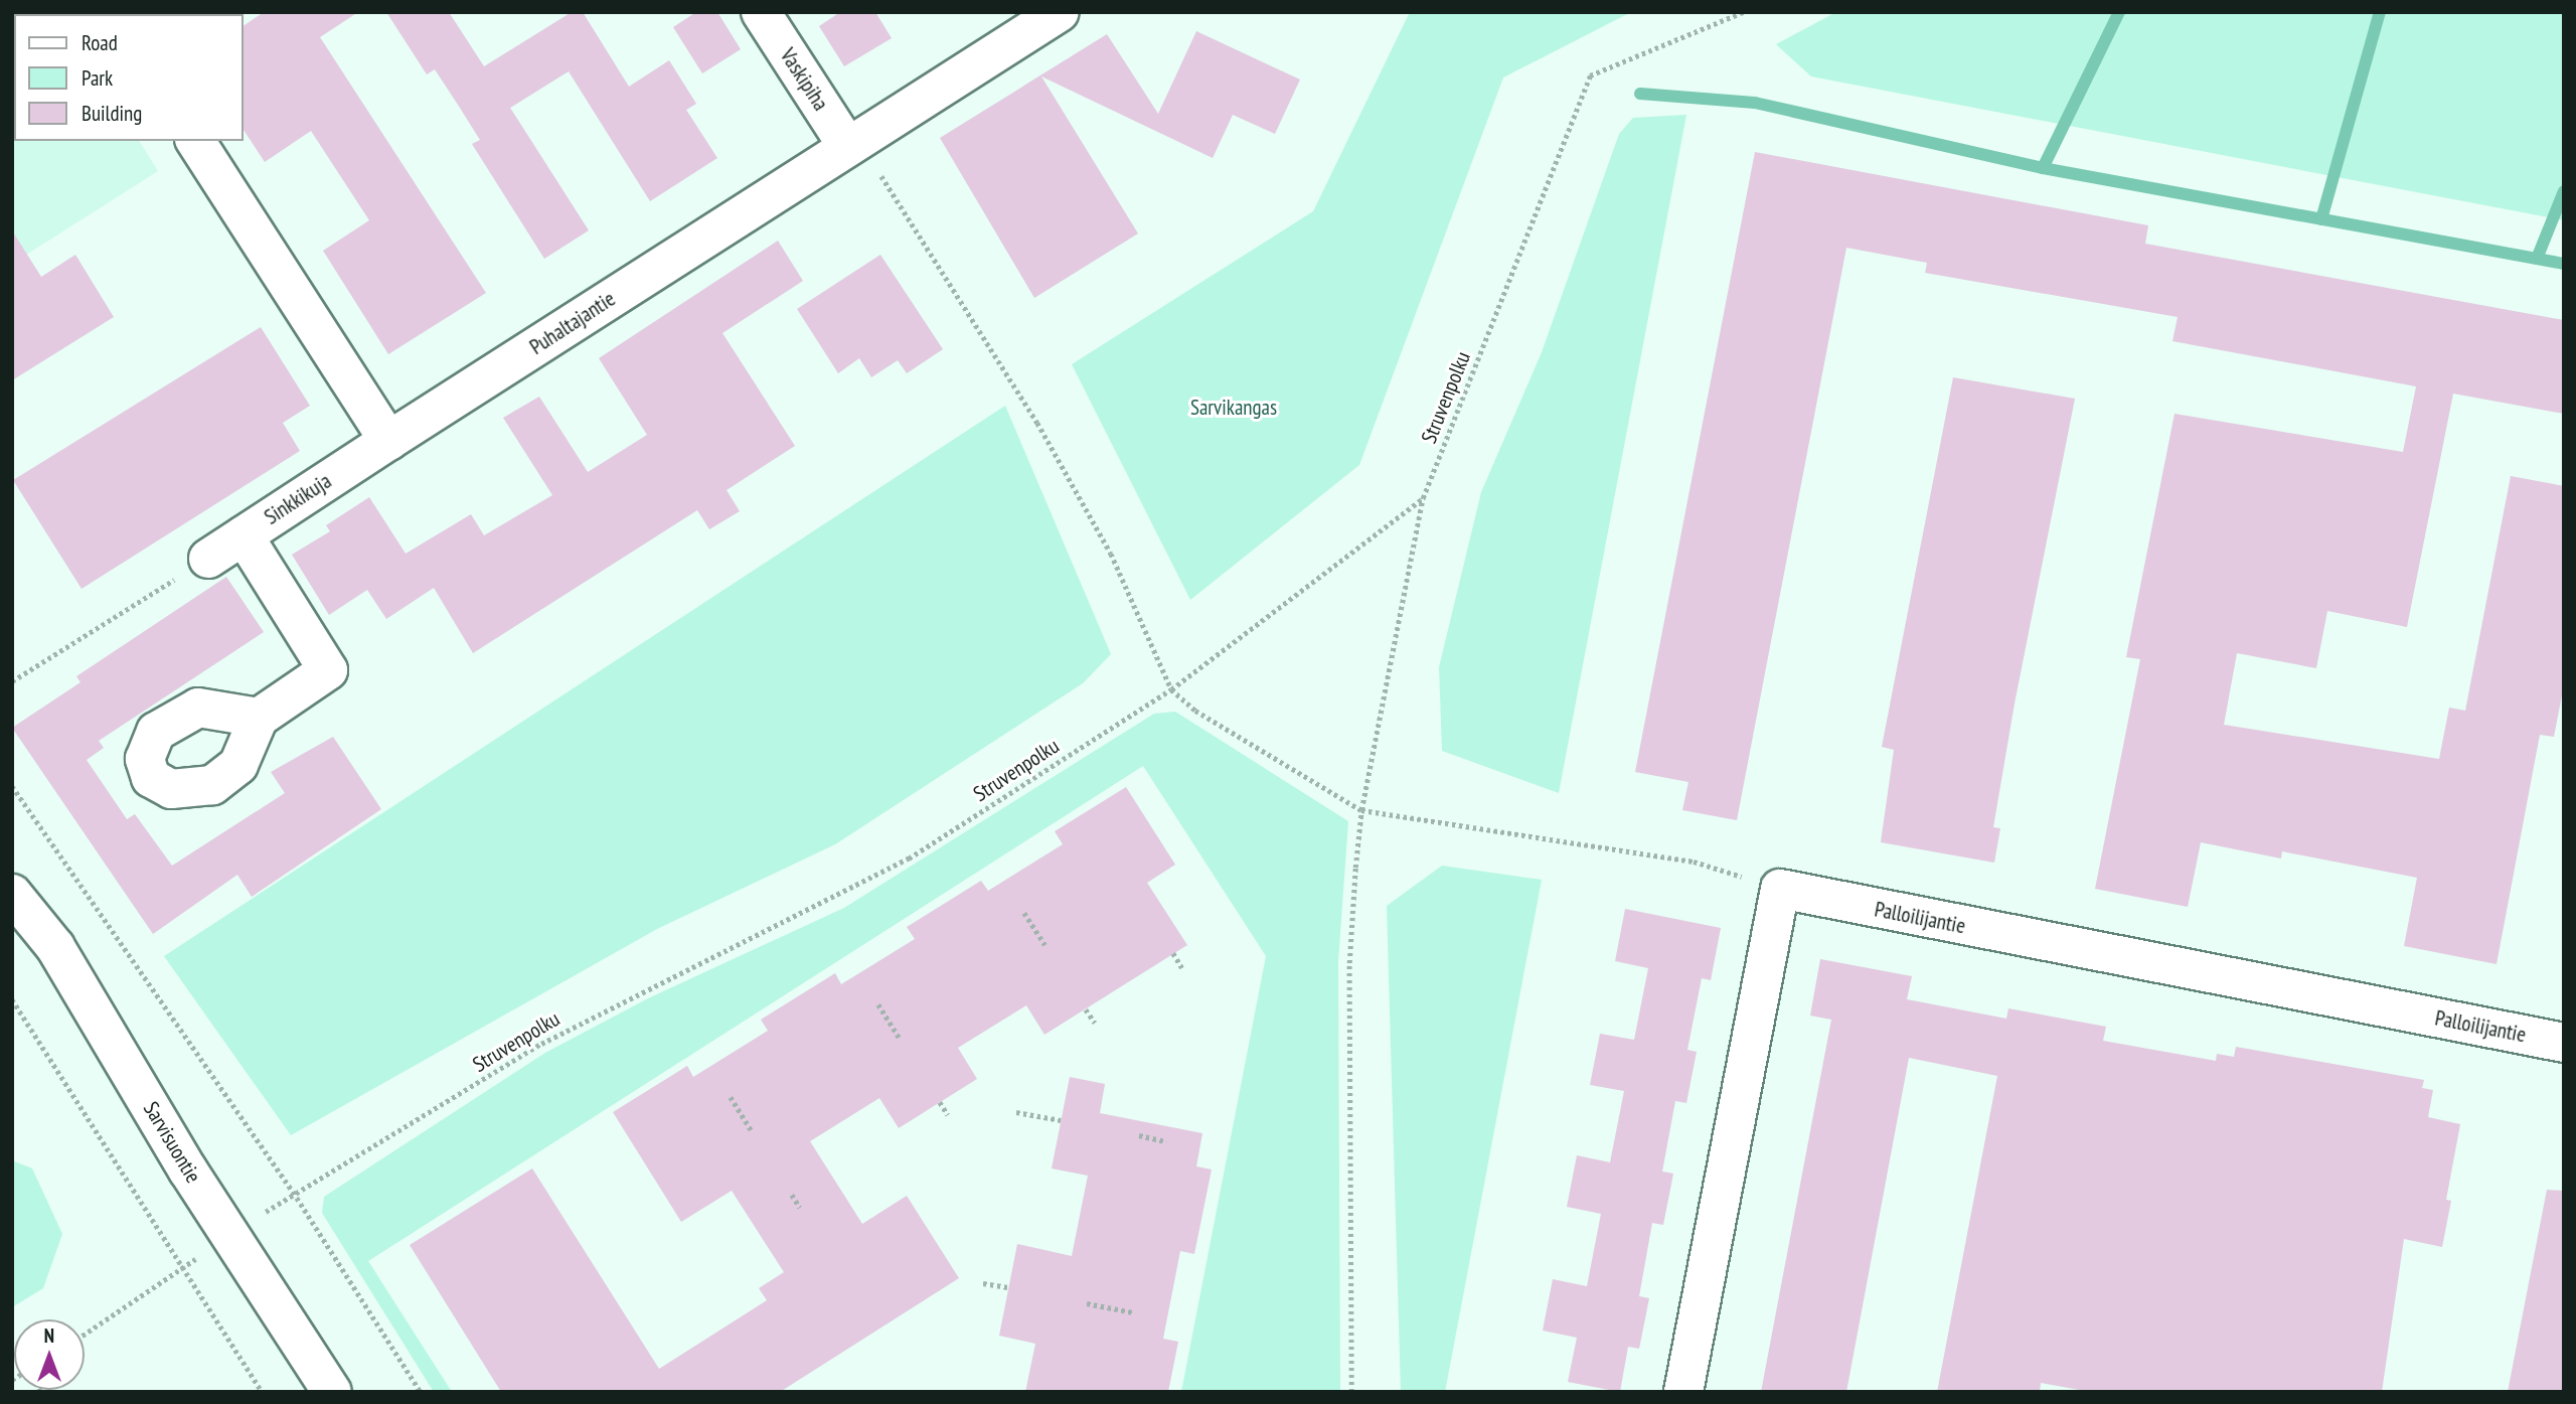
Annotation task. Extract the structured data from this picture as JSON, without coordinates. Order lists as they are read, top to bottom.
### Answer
{
  "streets": {
    "street": [
      "Vaskipiha",
      "Puhaltajantie",
      "Sinkkikuja",
      "Palloilijantie",
      "Sarvisuontie"
    ],
    "path": ["Struvenpolku"]
  },
  "crossings": [
    ["Vaskipiha", "Puhaltajantie"],
    ["Puhaltajantie", "Sinkkikuja"],
    ["Struvenpolku", "Sarvisuontie"]
  ],
  "parks": ["Sarvikangas"],
  "legend": ["Road", "Park", "Building"],
  "north": "top"
}
